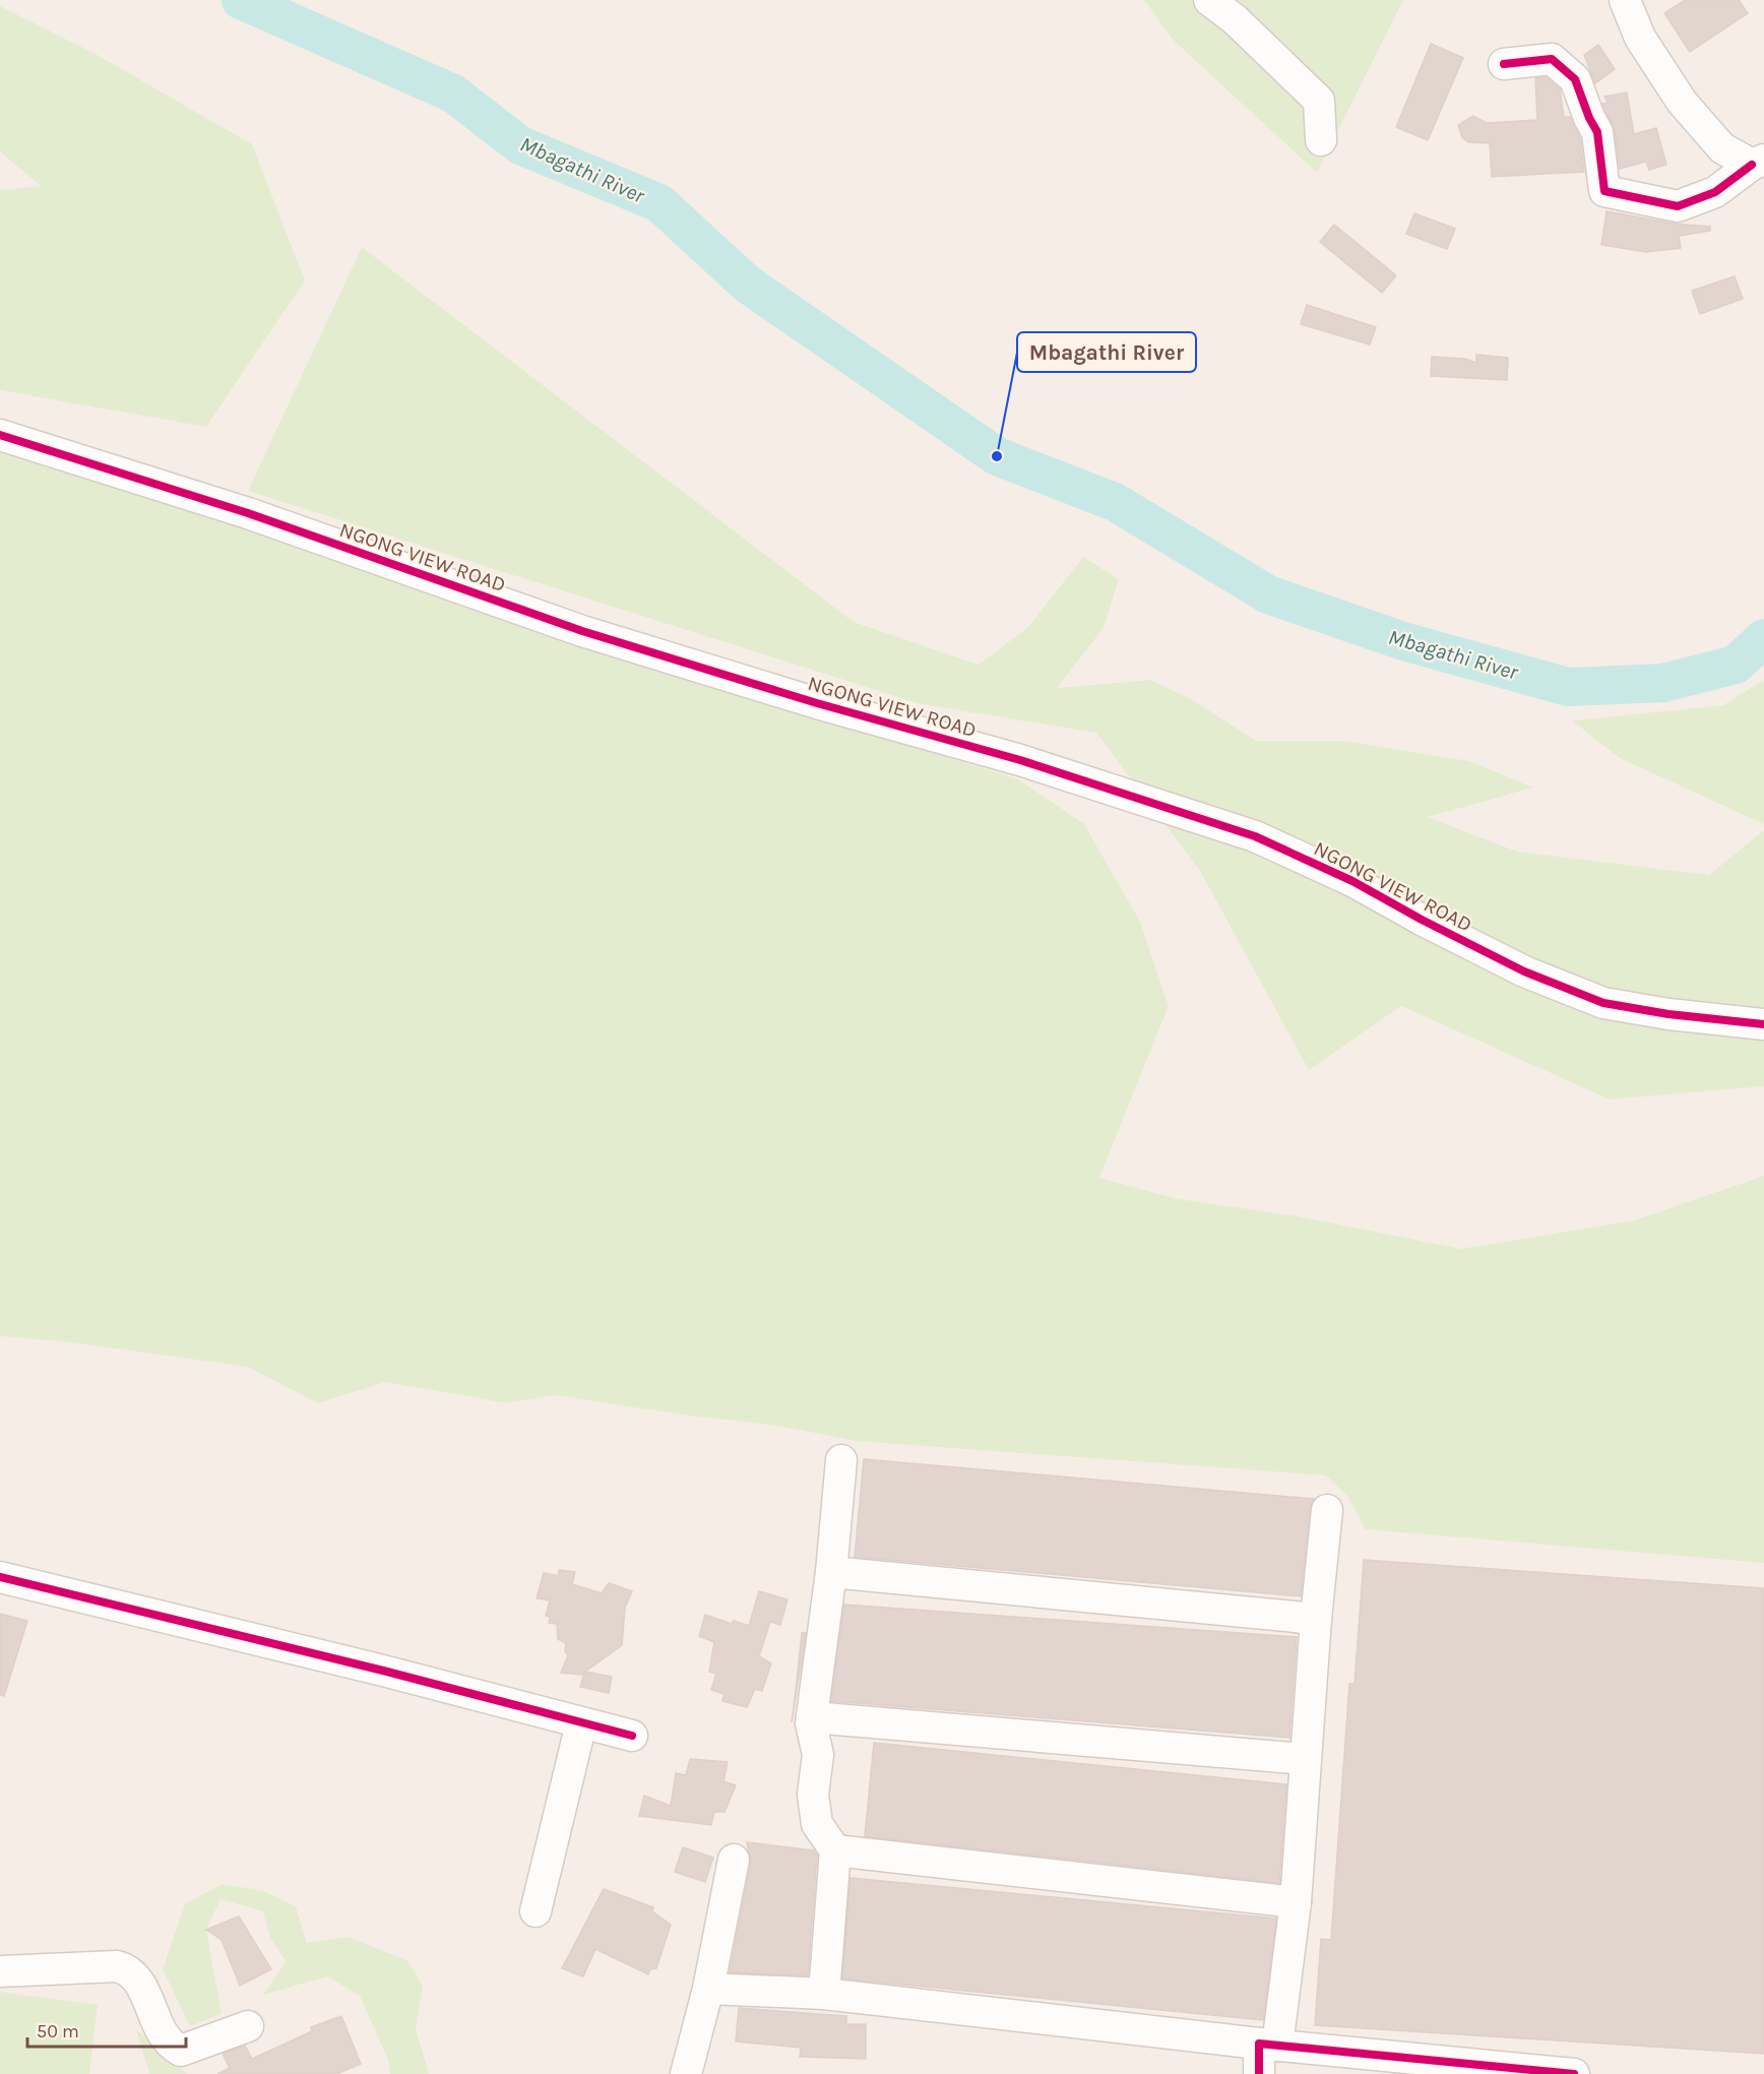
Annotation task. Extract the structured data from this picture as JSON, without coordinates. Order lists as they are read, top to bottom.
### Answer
{
  "streets": {
    "street": ["NGONG VIEW ROAD"]
  },
  "water": ["Mbagathi River"],
  "places": ["Mbagathi River"],
  "scale_bar": "50 m"
}
